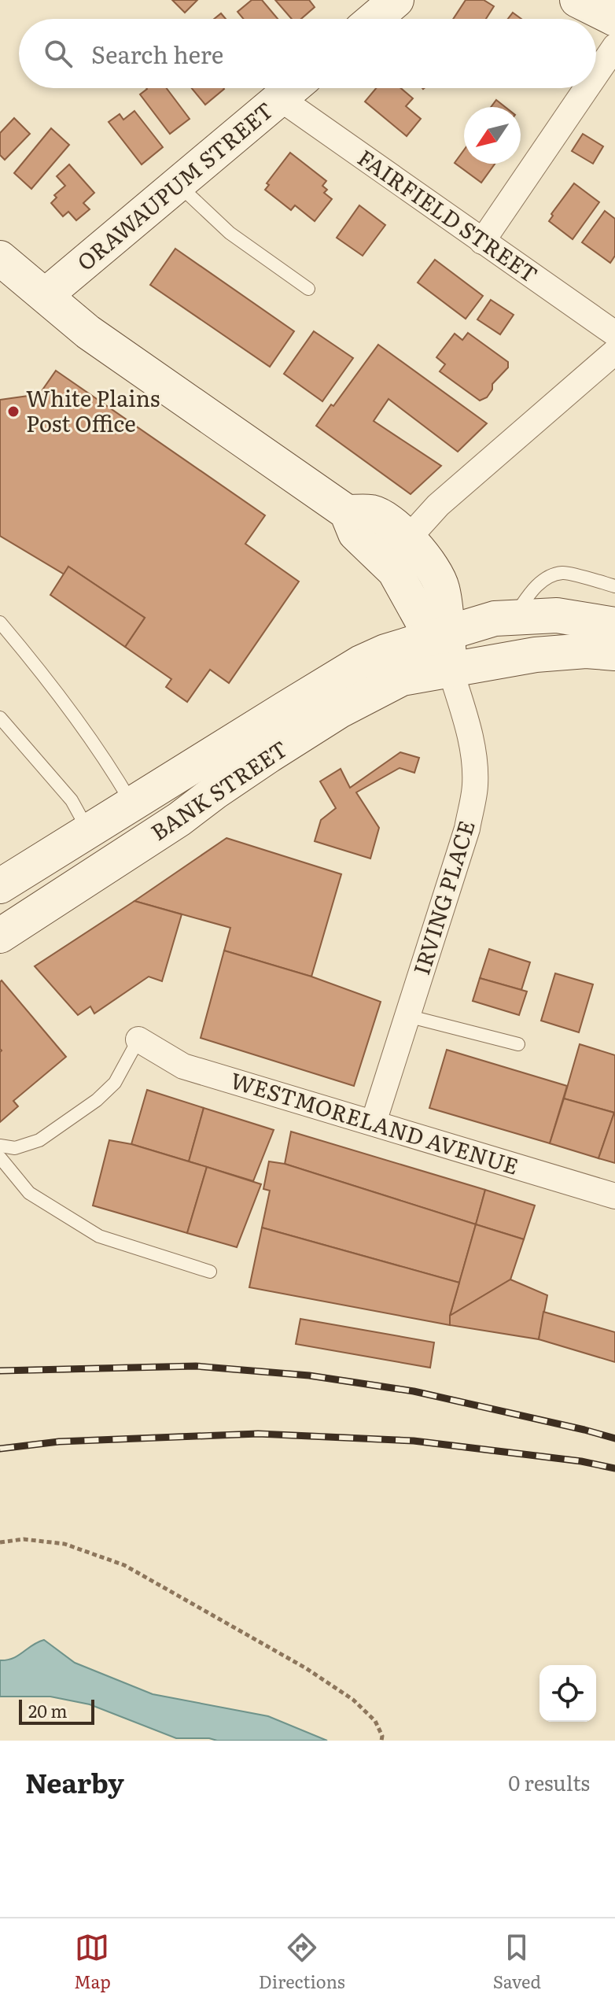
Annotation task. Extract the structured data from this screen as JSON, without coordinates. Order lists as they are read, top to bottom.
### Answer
{
  "streets": {
    "street": [
      "ORAWAUPUM STREET",
      "FAIRFIELD STREET",
      "BANK STREET",
      "IRVING PLACE",
      "WESTMORELAND AVENUE"
    ]
  },
  "crossings": [
    ["ORAWAUPUM STREET", "FAIRFIELD STREET"],
    ["BANK STREET", "IRVING PLACE"],
    ["IRVING PLACE", "WESTMORELAND AVENUE"]
  ],
  "places": ["White Plains Post Office"],
  "scale_bar": "20 m",
  "north": "bottom left",
  "page": {
    "search": "Search here",
    "scale": "20 m",
    "heading": ["Nearby", "0 results"],
    "nav": ["Map", "Directions", "Saved"]
  }
}
